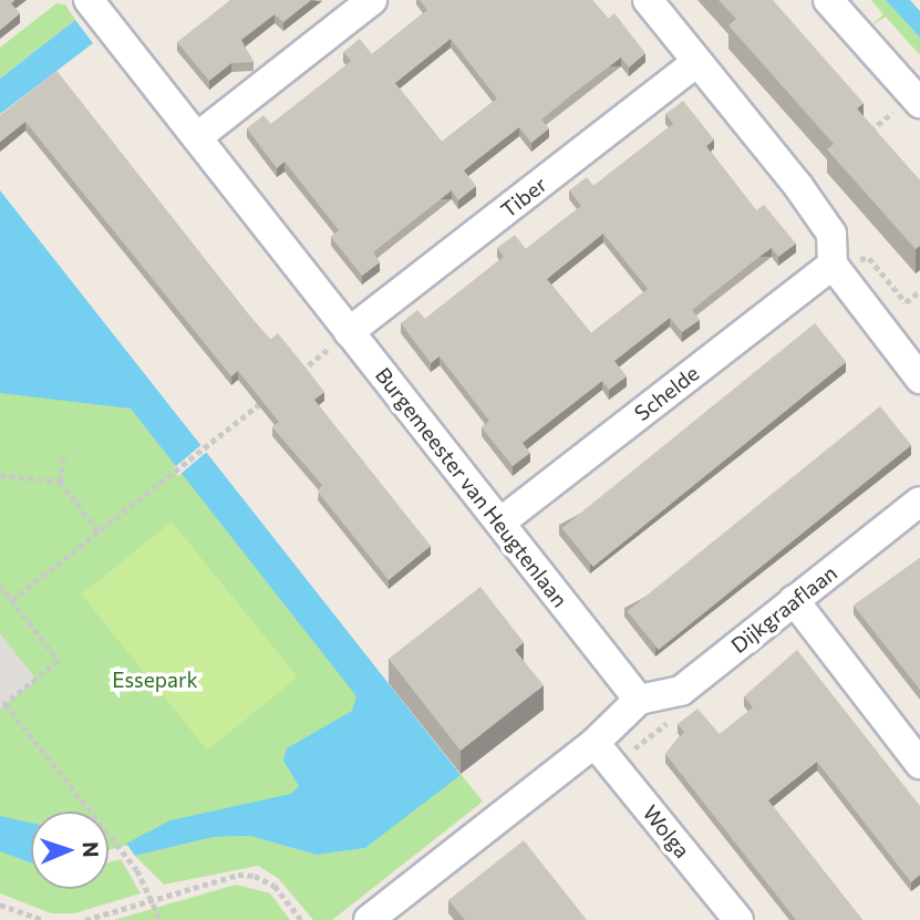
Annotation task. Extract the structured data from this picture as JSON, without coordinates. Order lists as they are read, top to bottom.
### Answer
{
  "streets": {
    "street": [
      "Tiber",
      "Schelde",
      "Burgemeester van Heugtenlaan",
      "Dijkgraaflaan",
      "Wolga"
    ]
  },
  "crossings": [
    ["Tiber", "Burgemeester van Heugtenlaan"],
    ["Schelde", "Burgemeester van Heugtenlaan"],
    ["Burgemeester van Heugtenlaan", "Dijkgraaflaan"]
  ],
  "parks": ["Essepark"],
  "north": "right"
}
